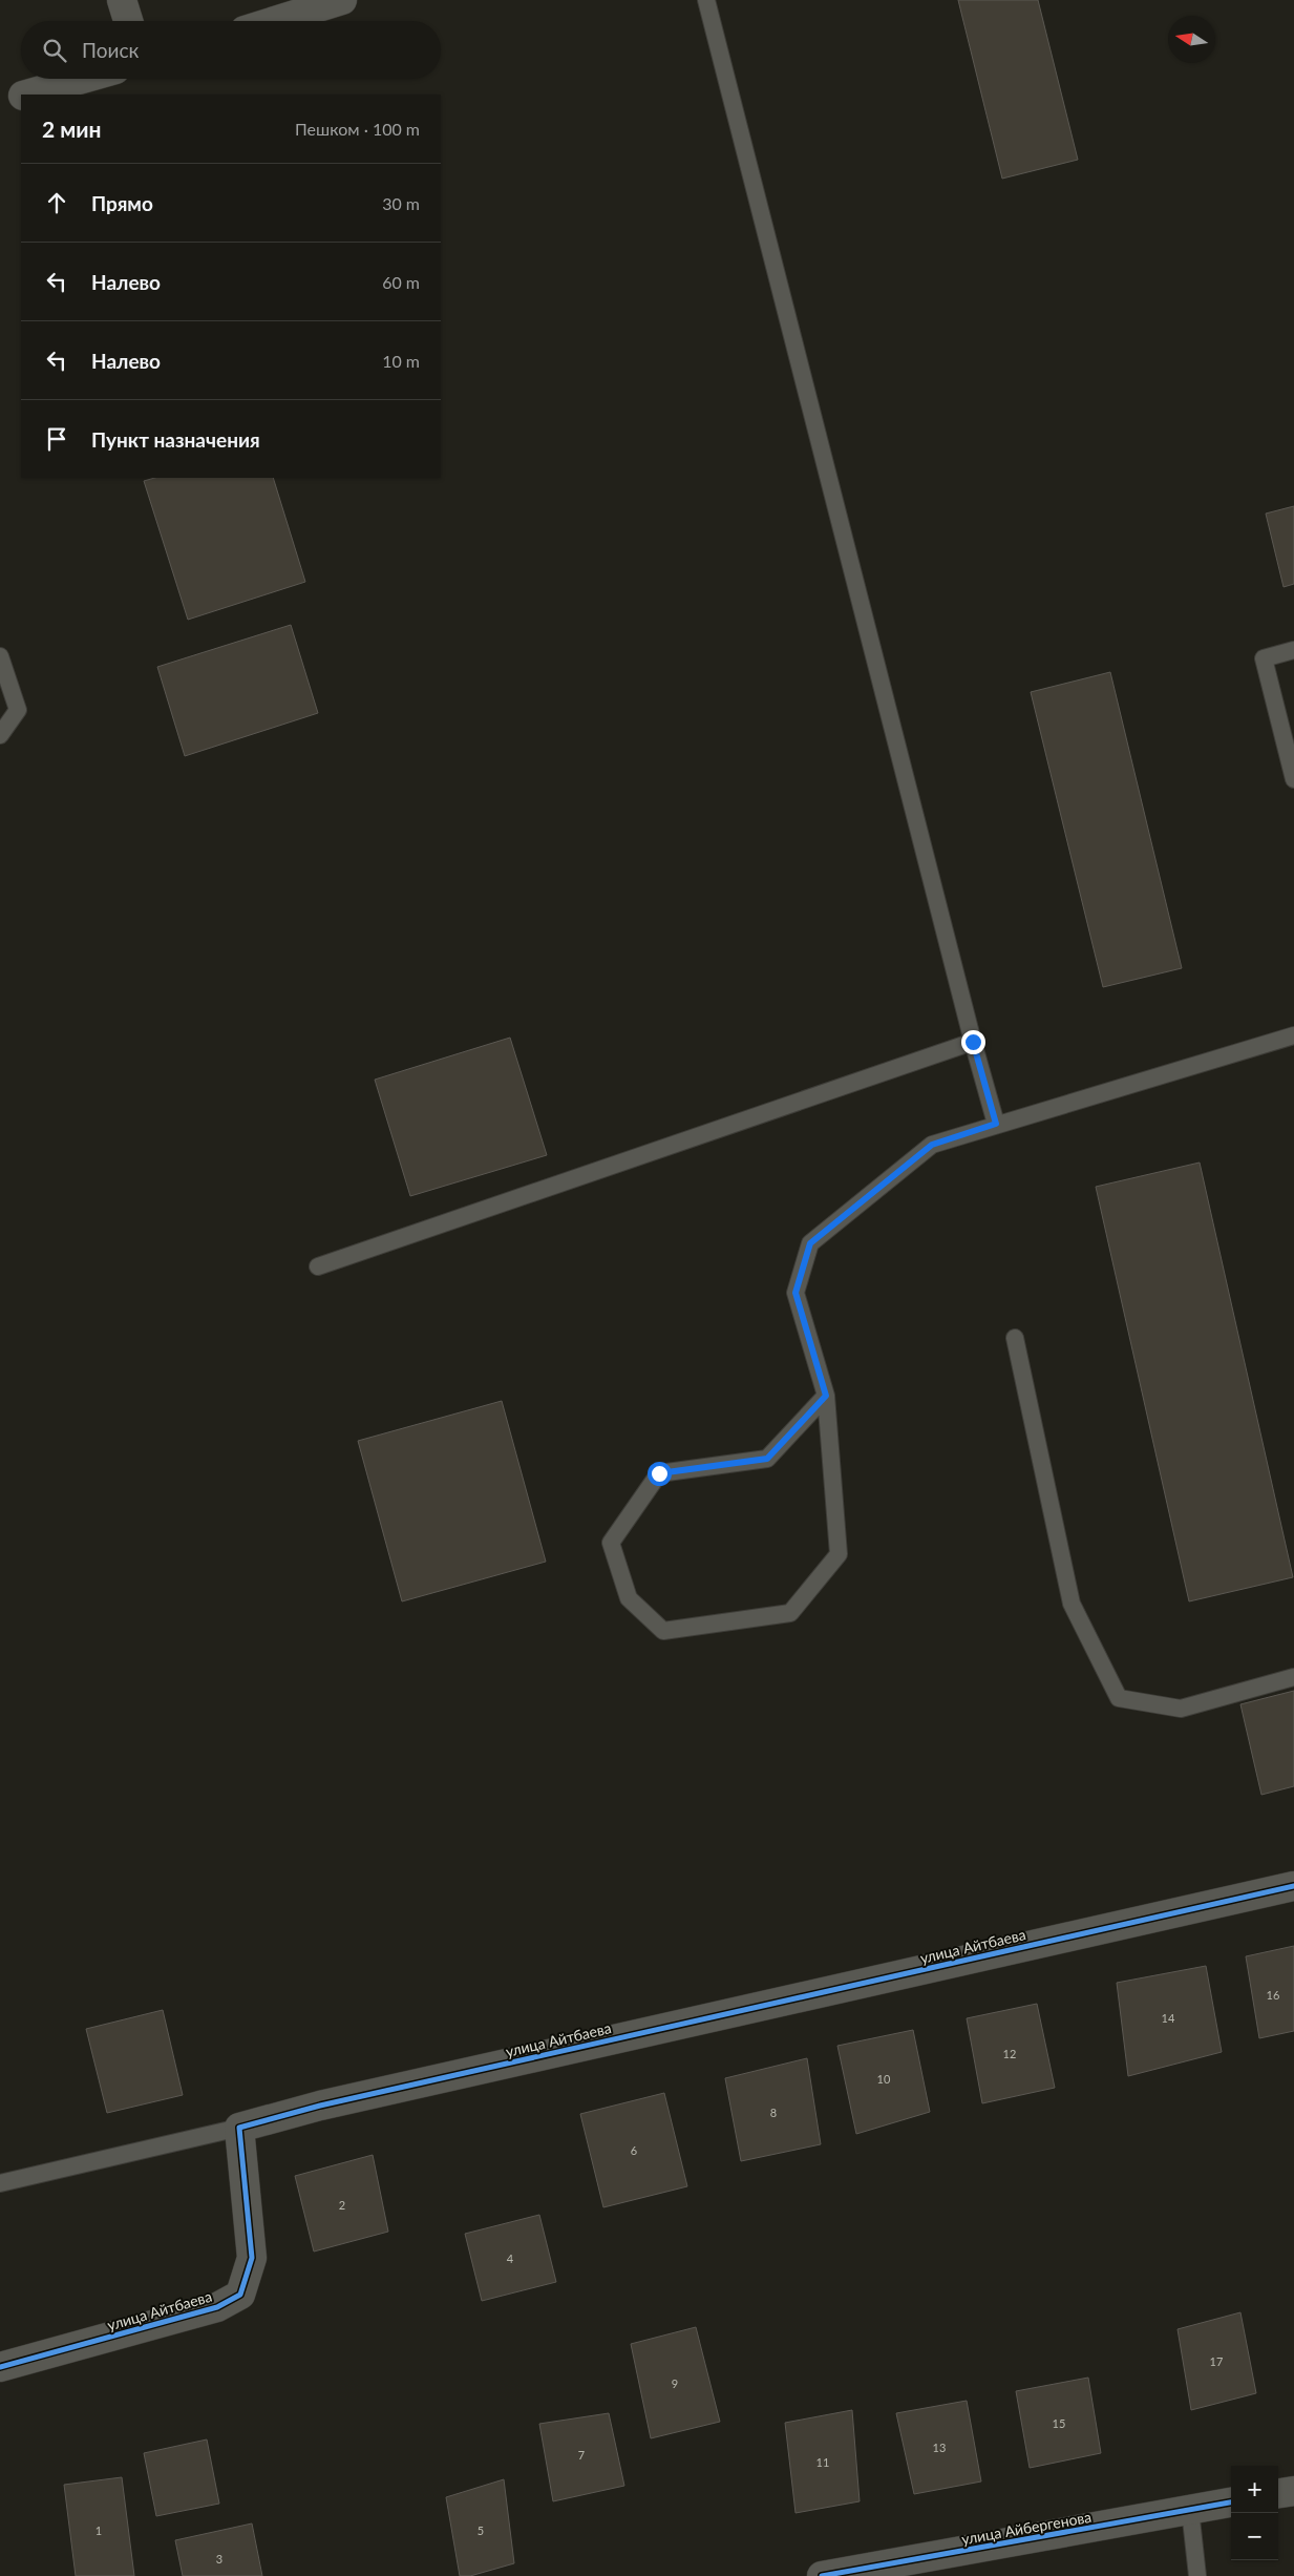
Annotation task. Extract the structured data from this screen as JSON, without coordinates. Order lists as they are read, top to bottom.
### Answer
{
  "streets": {
    "street": ["улица Айтбаева", "улица Айбергенова"]
  },
  "house_numbers": [
    "16",
    "14",
    "12",
    "10",
    "8",
    "6",
    "2",
    "4",
    "17",
    "9",
    "15",
    "13",
    "7",
    "11",
    "1",
    "5",
    "3"
  ],
  "north": "left",
  "page": {
    "search": "Поиск",
    "heading": ["2 мин", "Пешком · 100 m"],
    "list": [
      ["Прямо", "30 m"],
      ["Налево", "60 m"],
      ["Налево", "10 m"],
      "Пункт назначения"
    ],
    "map_buttons": ["+", "−"]
  }
}
